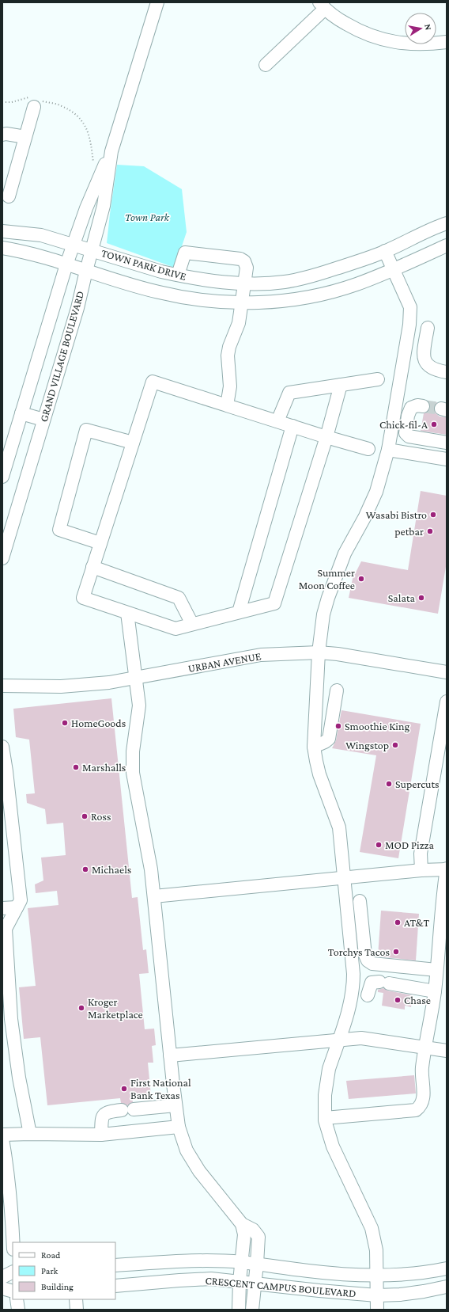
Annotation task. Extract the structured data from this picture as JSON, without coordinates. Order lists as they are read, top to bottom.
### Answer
{
  "streets": {
    "street": [
      "TOWN PARK DRIVE",
      "GRAND VILLAGE BOULEVARD",
      "URBAN AVENUE",
      "CRESCENT CAMPUS BOULEVARD"
    ]
  },
  "crossings": [
    ["TOWN PARK DRIVE", "GRAND VILLAGE BOULEVARD"]
  ],
  "parks": ["Town Park"],
  "places": [
    "Chick-fil-A",
    "Wasabi Bistro",
    "petbar",
    "Summer Moon Coffee",
    "Salata",
    "HomeGoods",
    "Smoothie King",
    "Wingstop",
    "Marshalls",
    "Supercuts",
    "Ross",
    "MOD Pizza",
    "Michaels",
    "AT&T",
    "Torchys Tacos",
    "Chase",
    "Kroger Marketplace",
    "First National Bank Texas"
  ],
  "legend": ["Road", "Park", "Building"],
  "north": "right"
}
